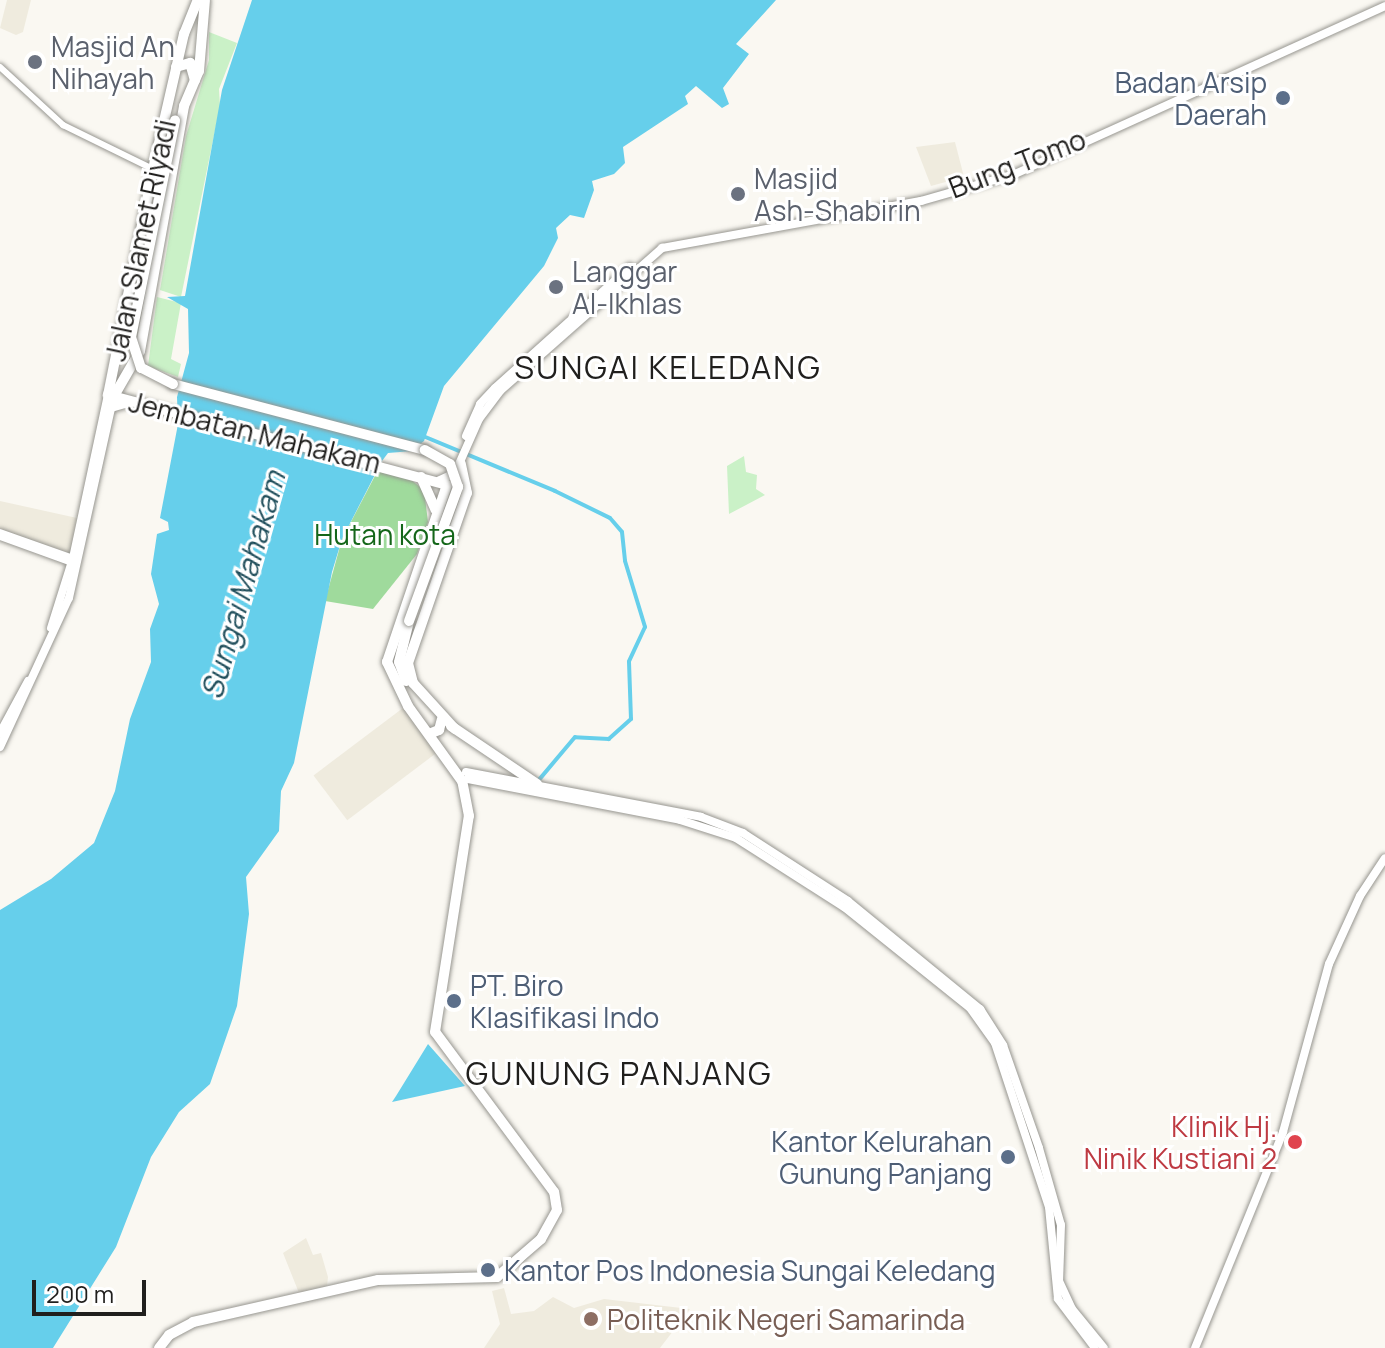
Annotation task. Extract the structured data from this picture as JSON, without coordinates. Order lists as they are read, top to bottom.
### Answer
{
  "streets": {
    "highway": ["Jalan Slamet Riyadi", "Jembatan Mahakam"],
    "main road": ["Bung Tomo"]
  },
  "crossings": [
    ["Bung Tomo", "Jembatan Mahakam"],
    ["Jalan Slamet Riyadi", "Jembatan Mahakam"]
  ],
  "districts": ["SUNGAI KELEDANG", "GUNUNG PANJANG"],
  "water": ["Sungai Mahakam"],
  "parks": ["Hutan kota"],
  "places": [
    "Masjid An Nihayah",
    "Badan Arsip Daerah",
    "Masjid Ash-Shabirin",
    "Langgar Al-Ikhlas",
    "PT. Biro Klasifikasi Indo",
    "Klinik Hj. Ninik Kustiani 2",
    "Kantor Kelurahan Gunung Panjang",
    "Kantor Pos Indonesia Sungai Keledang",
    "Politeknik Negeri Samarinda"
  ],
  "scale_bar": "200 m"
}
